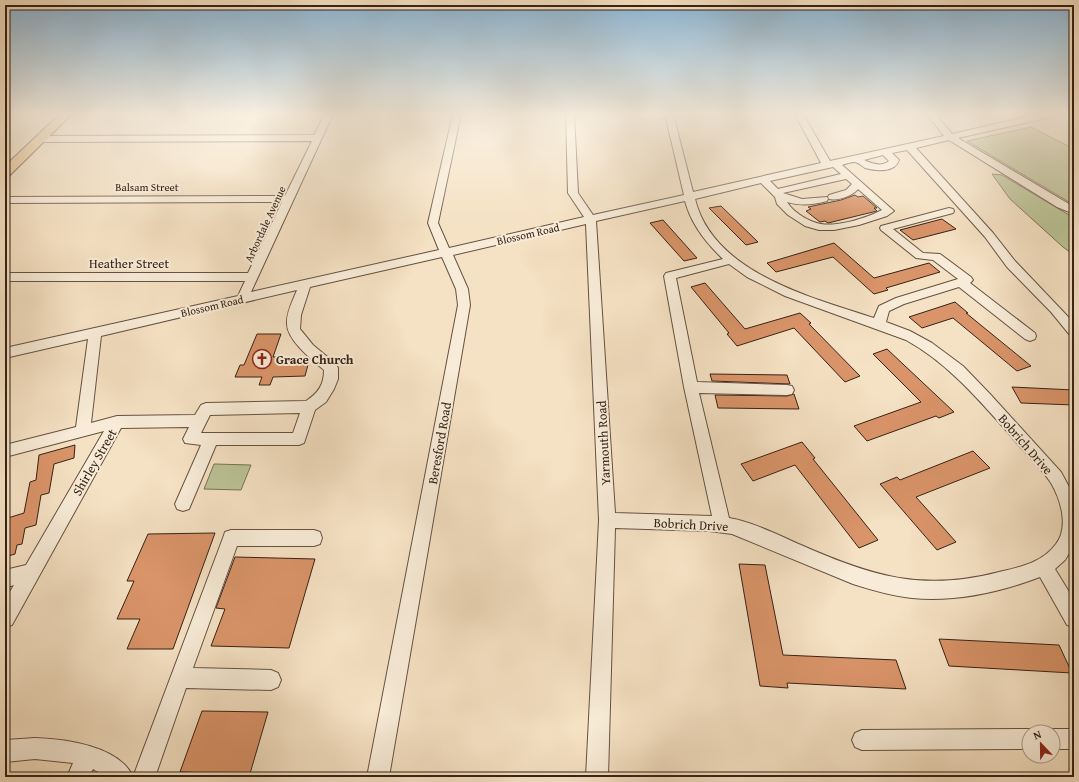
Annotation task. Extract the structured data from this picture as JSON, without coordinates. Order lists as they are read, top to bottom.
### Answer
{
  "streets": {
    "street": [
      "Balsam Street",
      "Arbordale Avenue",
      "Blossom Road",
      "Heather Street",
      "Beresford Road",
      "Yarmouth Road",
      "Bobrich Drive",
      "Shirley Street"
    ]
  },
  "crossings": [
    ["Balsam Street", "Arbordale Avenue"],
    ["Arbordale Avenue", "Blossom Road"],
    ["Arbordale Avenue", "Heather Street"],
    ["Blossom Road", "Beresford Road"],
    ["Blossom Road", "Yarmouth Road"],
    ["Blossom Road", "Bobrich Drive"],
    ["Blossom Road", "Shirley Street"],
    ["Yarmouth Road", "Bobrich Drive"]
  ],
  "places": {
    "church": ["Grace Church"]
  },
  "north": "top"
}
